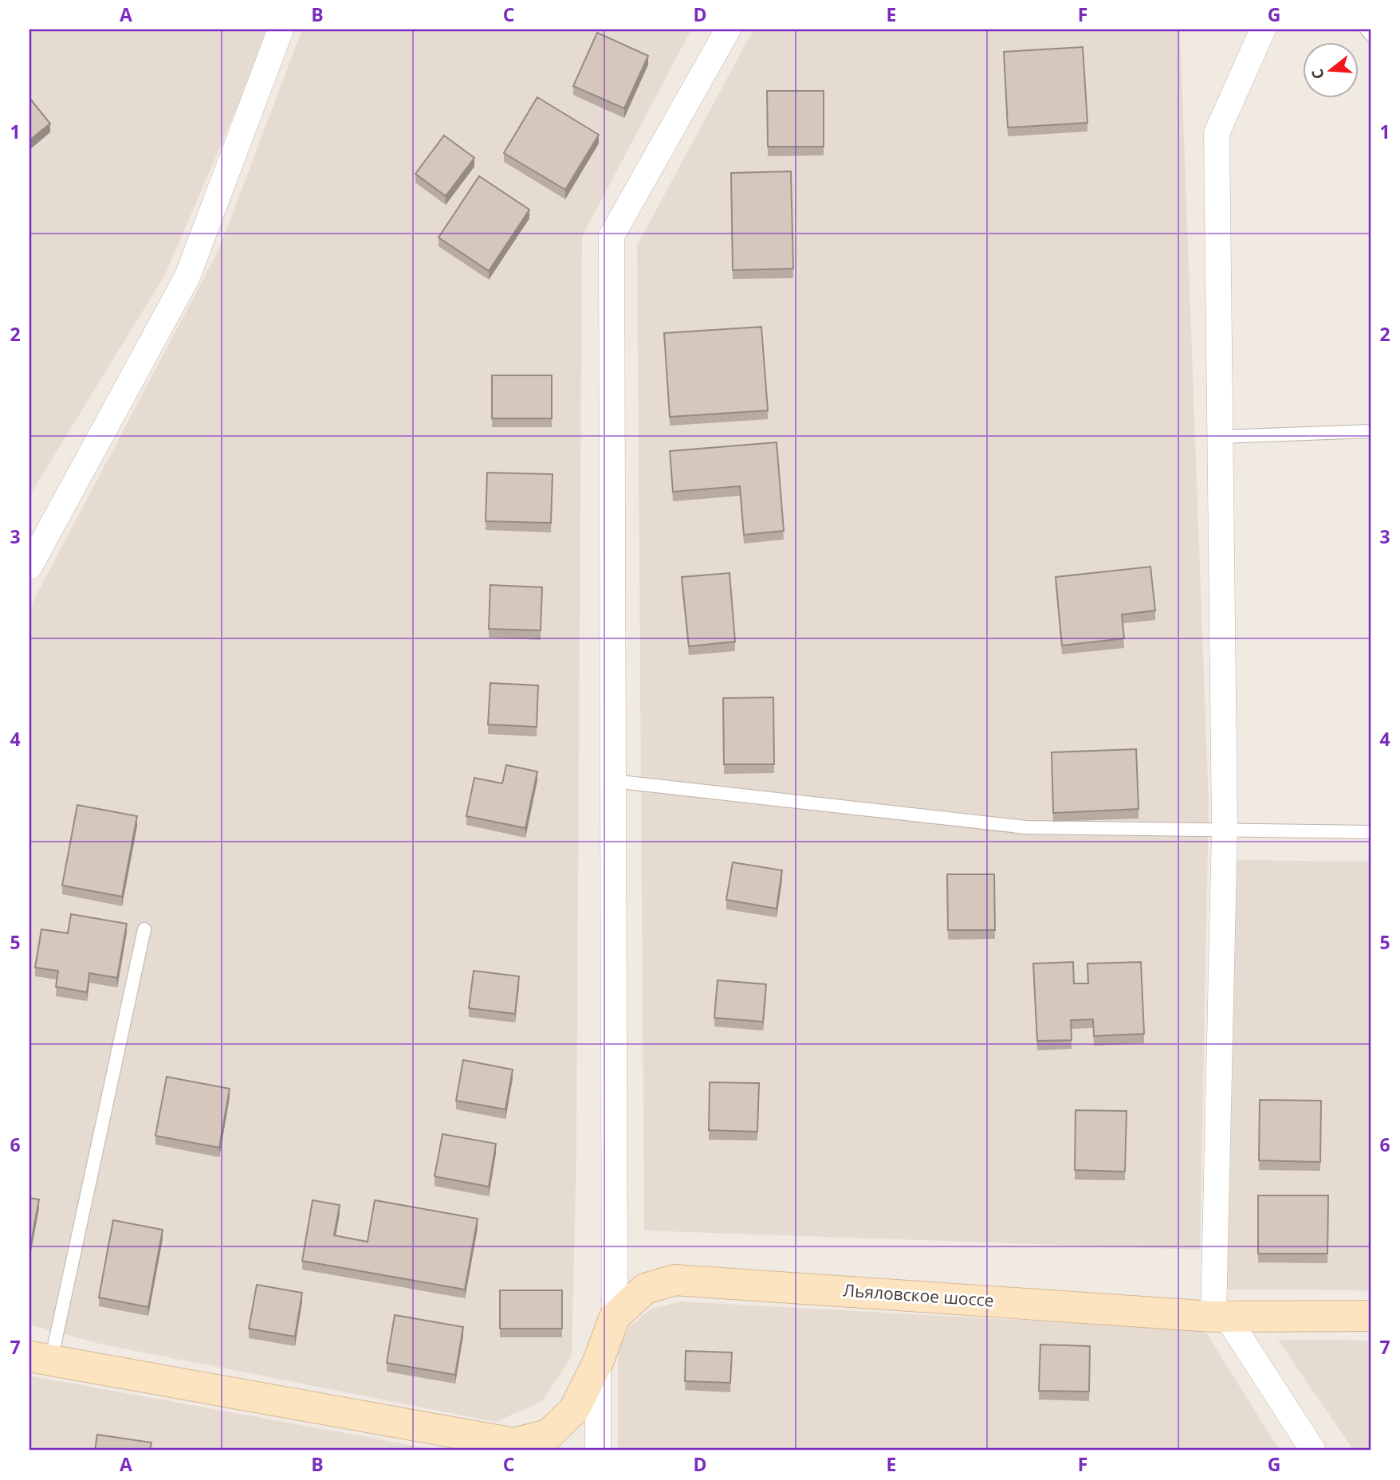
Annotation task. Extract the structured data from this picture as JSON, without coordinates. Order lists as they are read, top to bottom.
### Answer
{
  "streets": {
    "street": ["Льяловское шоссе"]
  },
  "north": "left",
  "grid": {
    "columns": [
      "A",
      "B",
      "C",
      "D",
      "E",
      "F",
      "G"
    ],
    "rows": [
      "1",
      "2",
      "3",
      "4",
      "5",
      "6",
      "7"
    ]
  }
}
